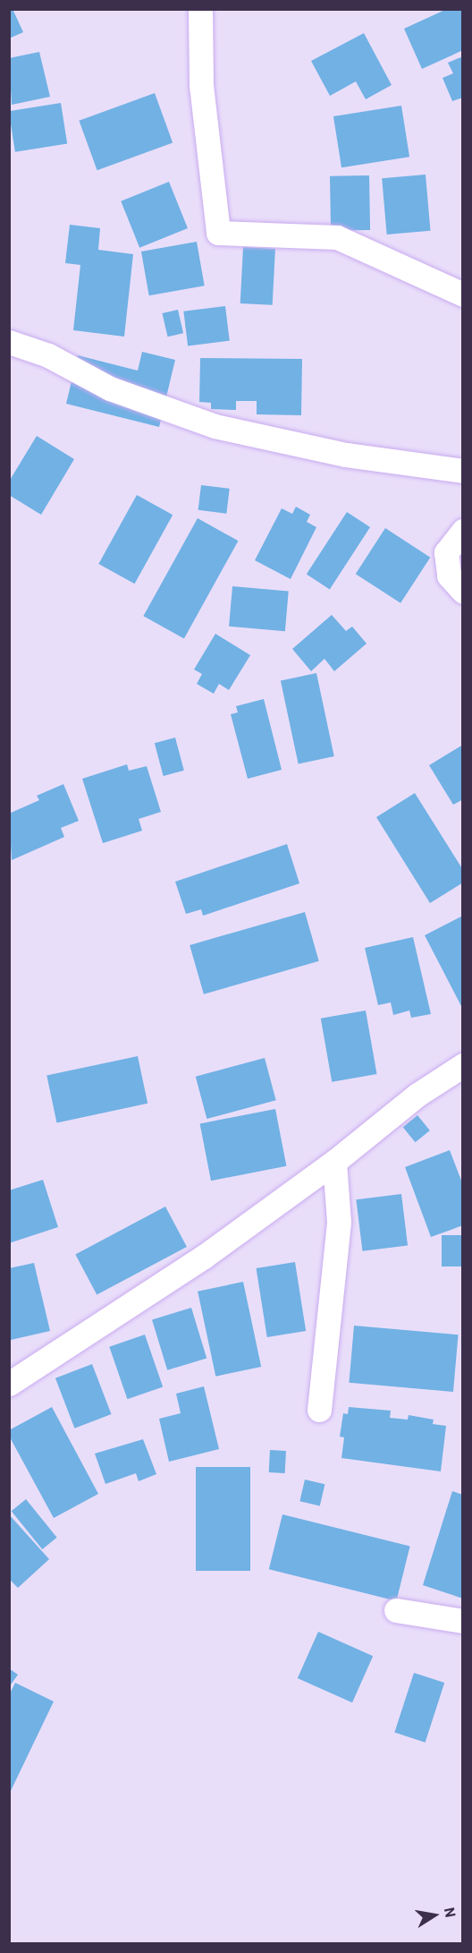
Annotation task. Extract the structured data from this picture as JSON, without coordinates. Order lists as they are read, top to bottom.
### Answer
{
  "north": "right"
}
